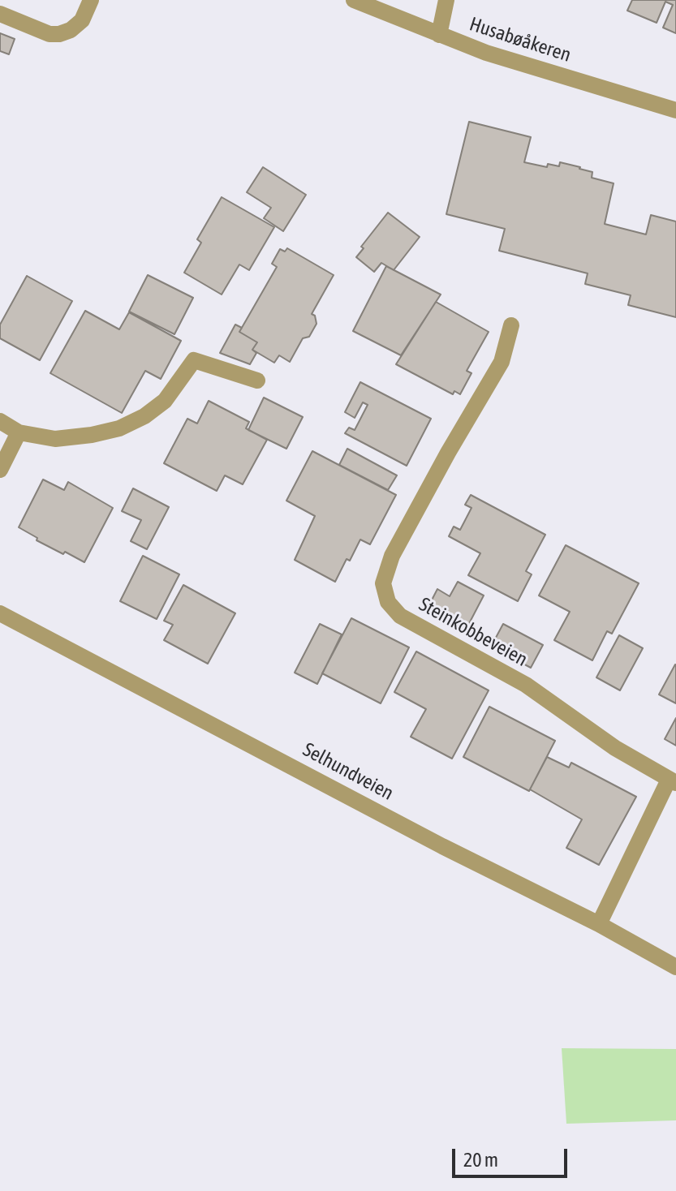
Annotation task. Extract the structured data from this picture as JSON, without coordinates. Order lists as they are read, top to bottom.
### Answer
{
  "streets": {
    "street": ["Husabøåkeren", "Steinkobbeveien", "Selhundveien"]
  },
  "crossings": [
    ["Steinkobbeveien", "Selhundveien"]
  ],
  "scale_bar": "20 m"
}
